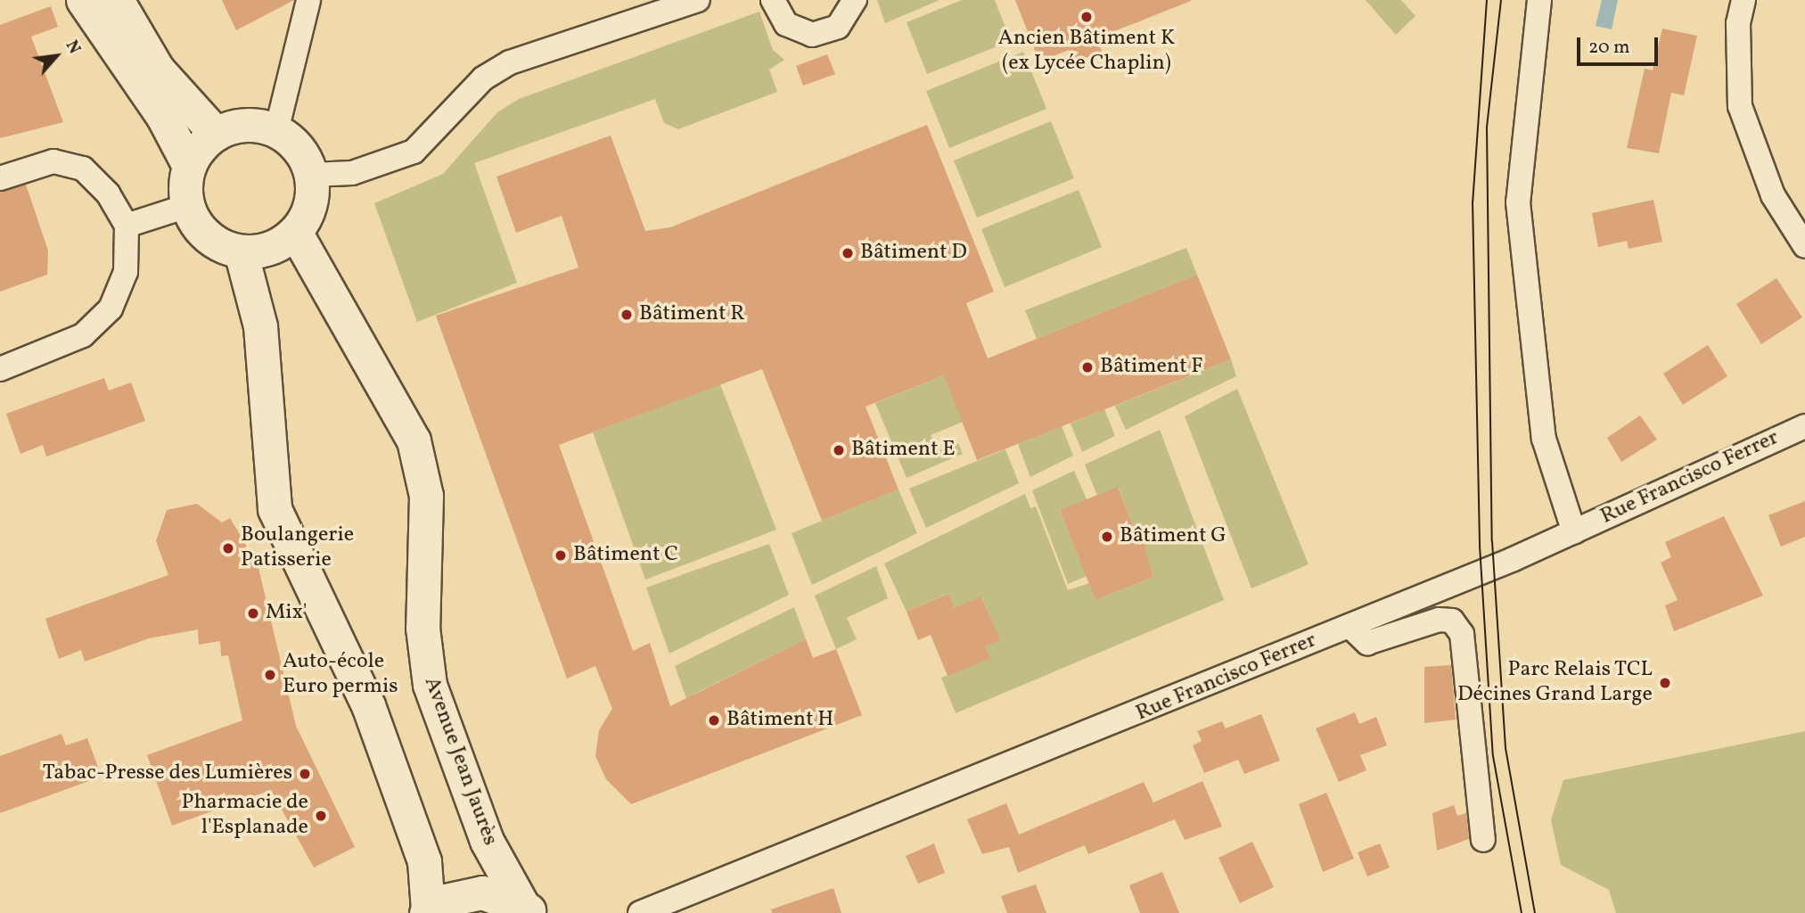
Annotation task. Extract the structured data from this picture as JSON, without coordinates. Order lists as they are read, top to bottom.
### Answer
{
  "streets": {
    "main road": ["Avenue Jean Jaurès"],
    "street": ["Rue Francisco Ferrer"]
  },
  "places": [
    "Ancien Bâtiment K (ex Lycée Chaplin)",
    "Bâtiment D",
    "Bâtiment R",
    "Bâtiment F",
    "Bâtiment E",
    "Bâtiment G",
    "Boulangerie Patisserie",
    "Bâtiment C",
    "Mix'",
    "Auto-école Euro permis",
    "Parc Relais TCL Décines Grand Large",
    "Bâtiment H",
    "Tabac-Presse des Lumières",
    "Pharmacie de l'Esplanade"
  ],
  "scale_bar": "20 m",
  "north": "top right"
}
